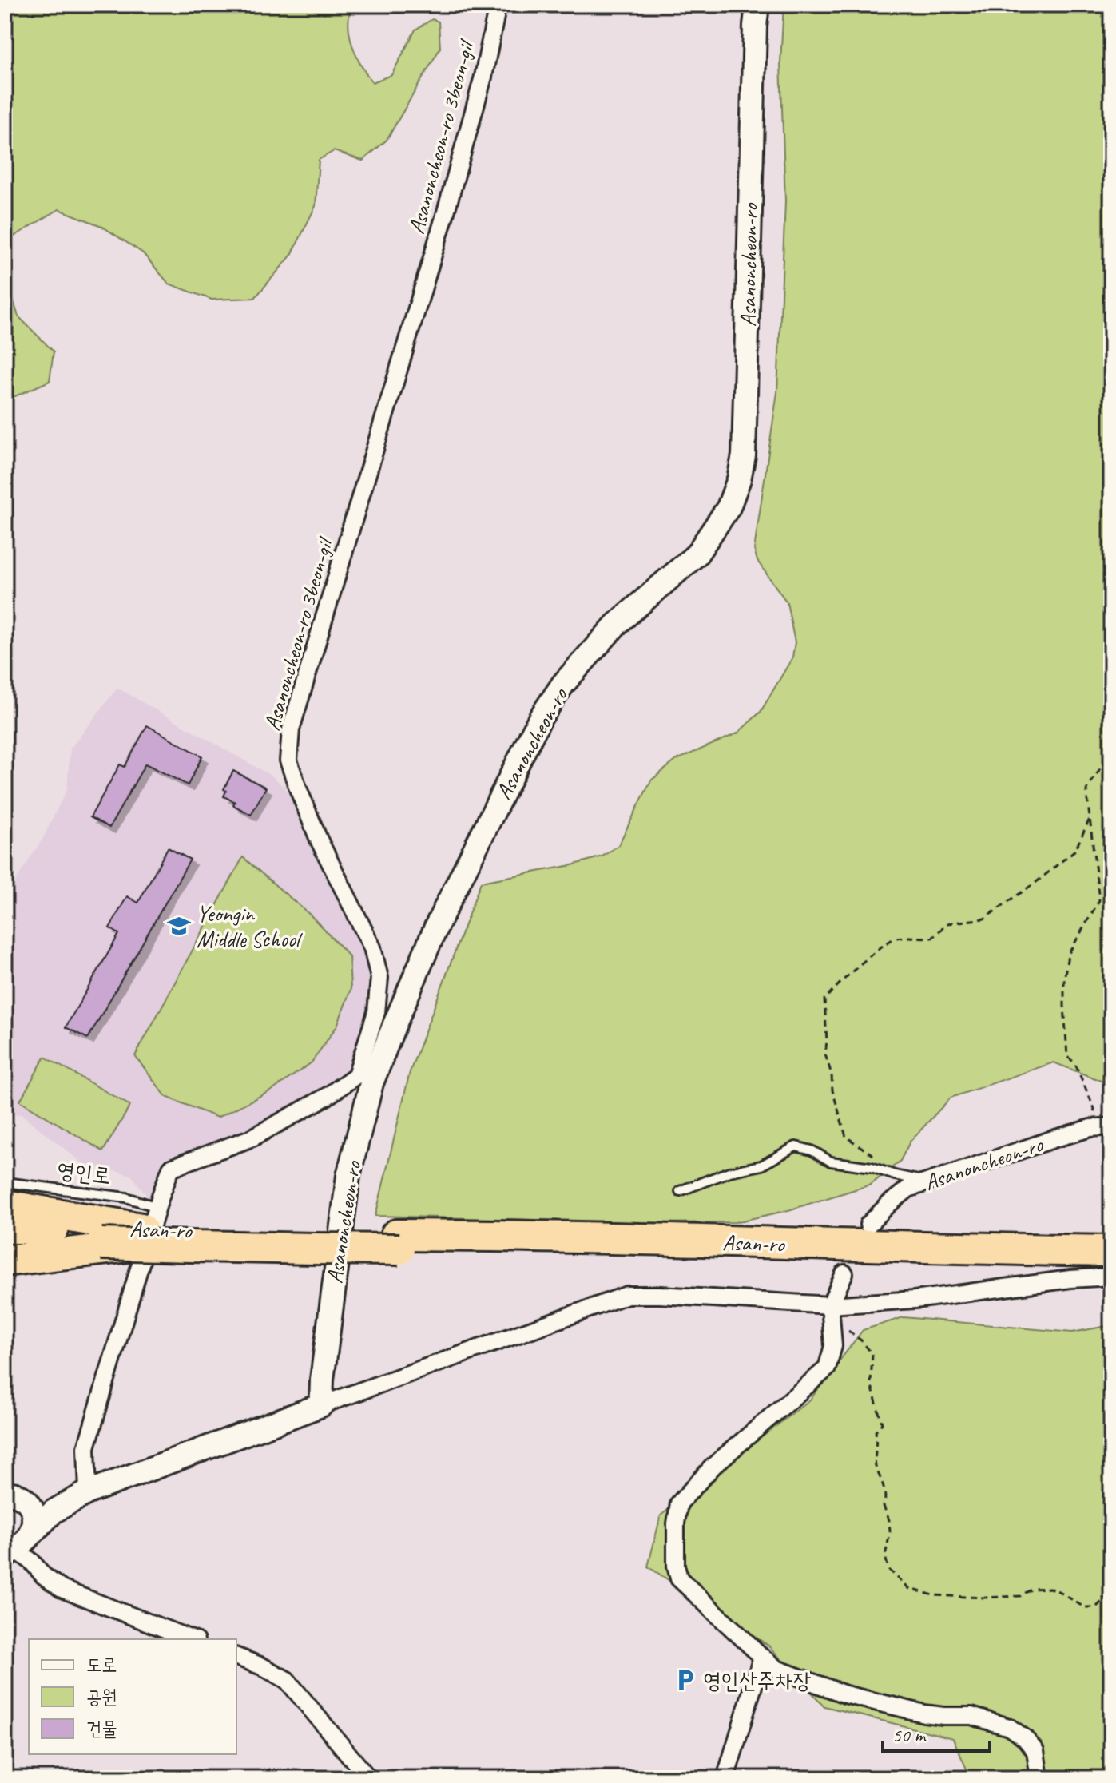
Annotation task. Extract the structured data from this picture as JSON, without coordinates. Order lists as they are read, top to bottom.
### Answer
{
  "streets": {
    "highway": ["Asan-ro"],
    "main road": ["Asanoncheon-ro"],
    "street": ["Asanoncheon-ro 3beon-gil"],
    "lane": ["영인로"]
  },
  "crossings": [
    ["Asanoncheon-ro 3beon-gil", "Asanoncheon-ro"],
    ["영인로", "Asan-ro"]
  ],
  "places": {
    "school or university": ["Yeongin Middle School"],
    "parking": ["영인산주차장"]
  },
  "legend": ["도로", "공원", "건물"],
  "scale_bar": "50 m"
}
